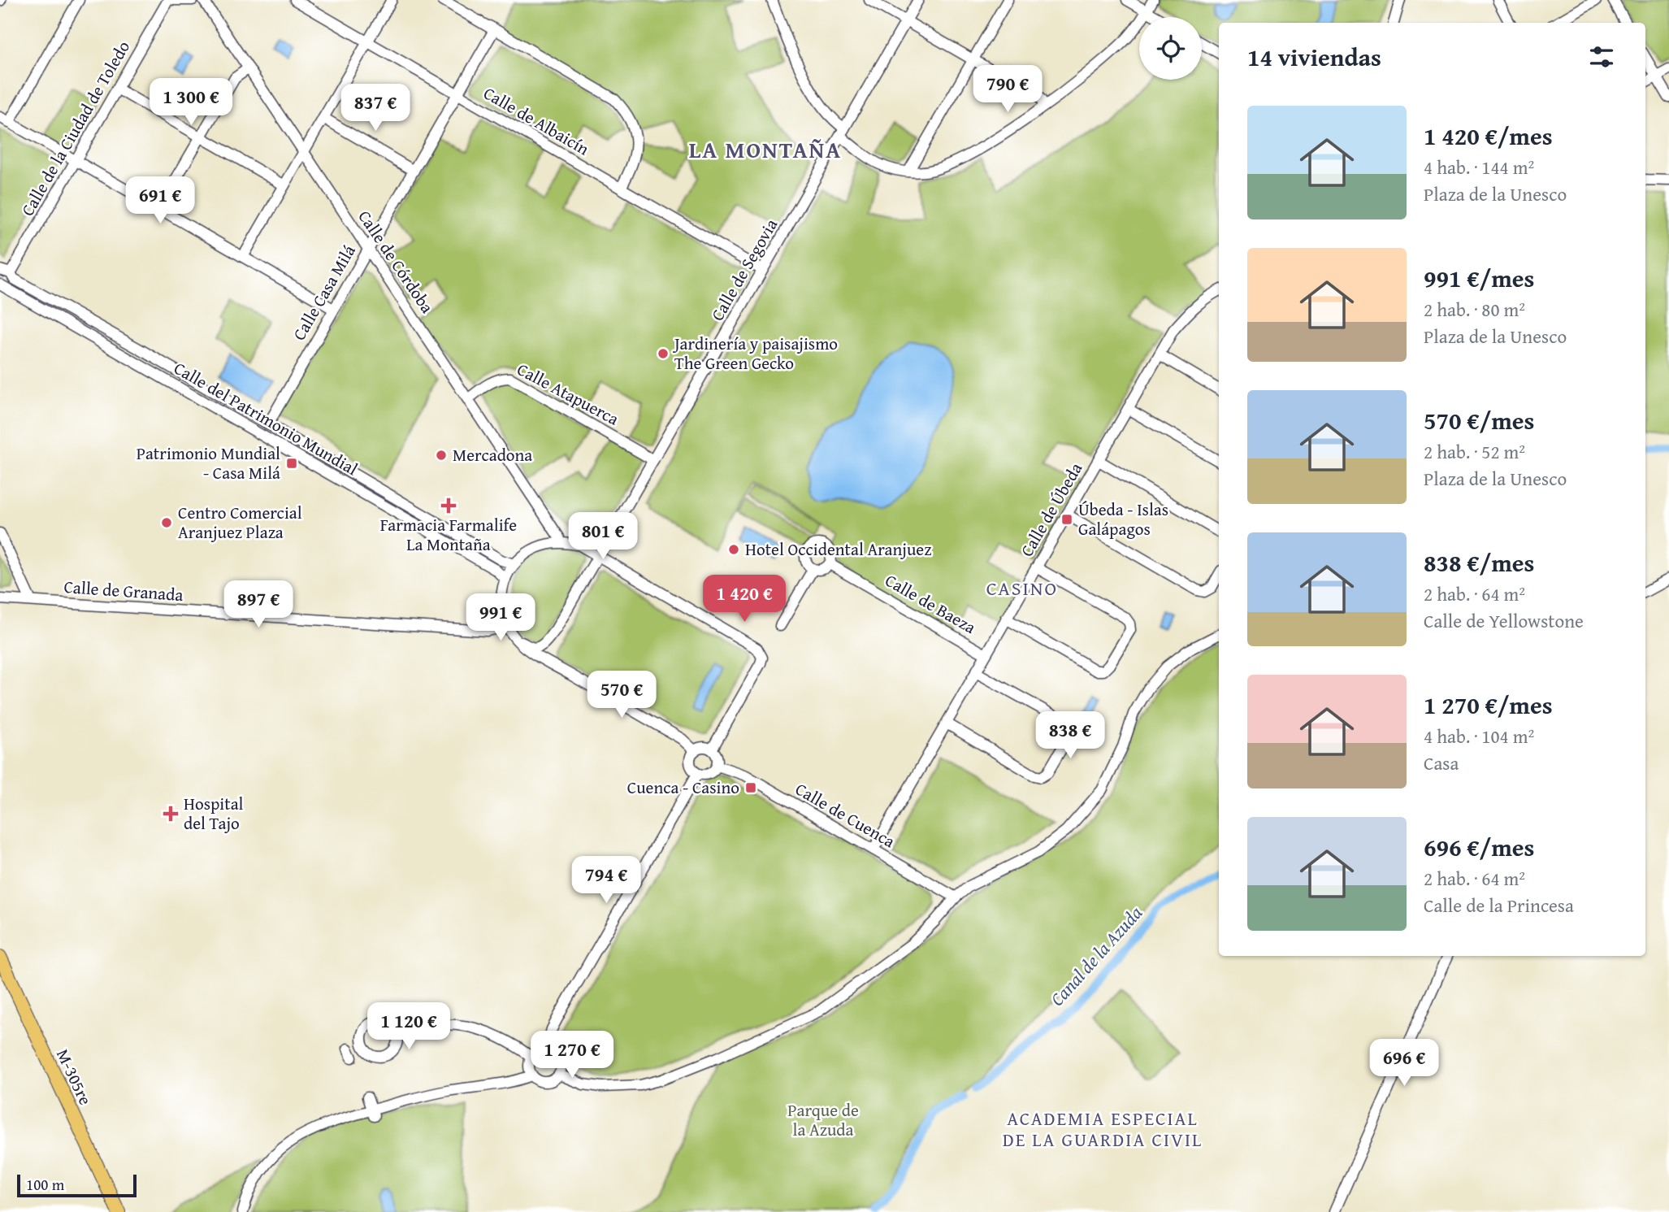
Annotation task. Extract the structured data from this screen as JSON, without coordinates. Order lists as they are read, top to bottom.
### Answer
{
  "streets": {
    "main road": ["M-305re"],
    "street": [
      "Calle de Albaicín",
      "Calle de la Ciudad de Toledo",
      "Calle de Córdoba",
      "Calle de Segovia",
      "Calle Casa Milá",
      "Calle Atapuerca",
      "Calle del Patrimonio Mundial",
      "Calle de Úbeda",
      "Calle de Granada",
      "Calle de Baeza",
      "Calle de Cuenca"
    ]
  },
  "crossings": [
    ["Calle de Albaicín", "Calle de Segovia"],
    ["Calle de Albaicín", "Calle Casa Milá"],
    ["Calle de la Ciudad de Toledo", "Calle del Patrimonio Mundial"],
    ["Calle de Córdoba", "Calle de Segovia"],
    ["Calle de Córdoba", "Calle Casa Milá"],
    ["Calle de Córdoba", "Calle Atapuerca"],
    ["Calle de Córdoba", "Calle del Patrimonio Mundial"],
    ["Calle de Córdoba", "Calle de Granada"],
    ["Calle de Segovia", "Calle Atapuerca"],
    ["Calle de Segovia", "Calle del Patrimonio Mundial"],
    ["Calle de Segovia", "Calle de Granada"],
    ["Calle Casa Milá", "Calle del Patrimonio Mundial"],
    ["Calle del Patrimonio Mundial", "Calle de Granada"],
    ["Calle de Úbeda", "Calle de Baeza"],
    ["Calle de Úbeda", "Calle de Cuenca"]
  ],
  "districts": ["LA MONTAÑA", "CASINO", "ACADEMIA ESPECIAL DE LA GUARDIA CIVIL"],
  "water": ["Canal de la Azuda"],
  "parks": ["Parque de la Azuda"],
  "places": {
    "other": [
      "Jardinería y paisajismo The Green Gecko",
      "Mercadona",
      "Centro Comercial Aranjuez Plaza",
      "Hotel Occidental Aranjuez"
    ],
    "transit": ["Patrimonio Mundial - Casa Milá", "Úbeda - Islas Galápagos", "Cuenca - Casino"],
    "health": ["Farmacia Farmalife La Montaña", "Hospital del Tajo"]
  },
  "scale_bar": "100 m",
  "page": {
    "heading": "14 viviendas",
    "price": [
      "790 €",
      "1 300 €",
      "837 €",
      "691 €",
      "801 €",
      "1 420 €",
      "897 €",
      "991 €",
      "570 €",
      "838 €",
      "794 €",
      "1 120 €",
      "1 270 €",
      "696 €"
    ],
    "list": [
      {
        "name": "1 420 €/mes",
        "note": "4 hab. · 144 m² · Plaza de la Unesco"
      },
      {
        "name": "991 €/mes",
        "note": "2 hab. · 80 m² · Plaza de la Unesco"
      },
      {
        "name": "570 €/mes",
        "note": "2 hab. · 52 m² · Plaza de la Unesco"
      },
      {
        "name": "838 €/mes",
        "note": "2 hab. · 64 m² · Calle de Yellowstone"
      },
      {
        "name": "1 270 €/mes",
        "note": "4 hab. · 104 m² · Casa"
      },
      {
        "name": "696 €/mes",
        "note": "2 hab. · 64 m² · Calle de la Princesa"
      }
    ],
    "scale": "100 m"
  }
}
